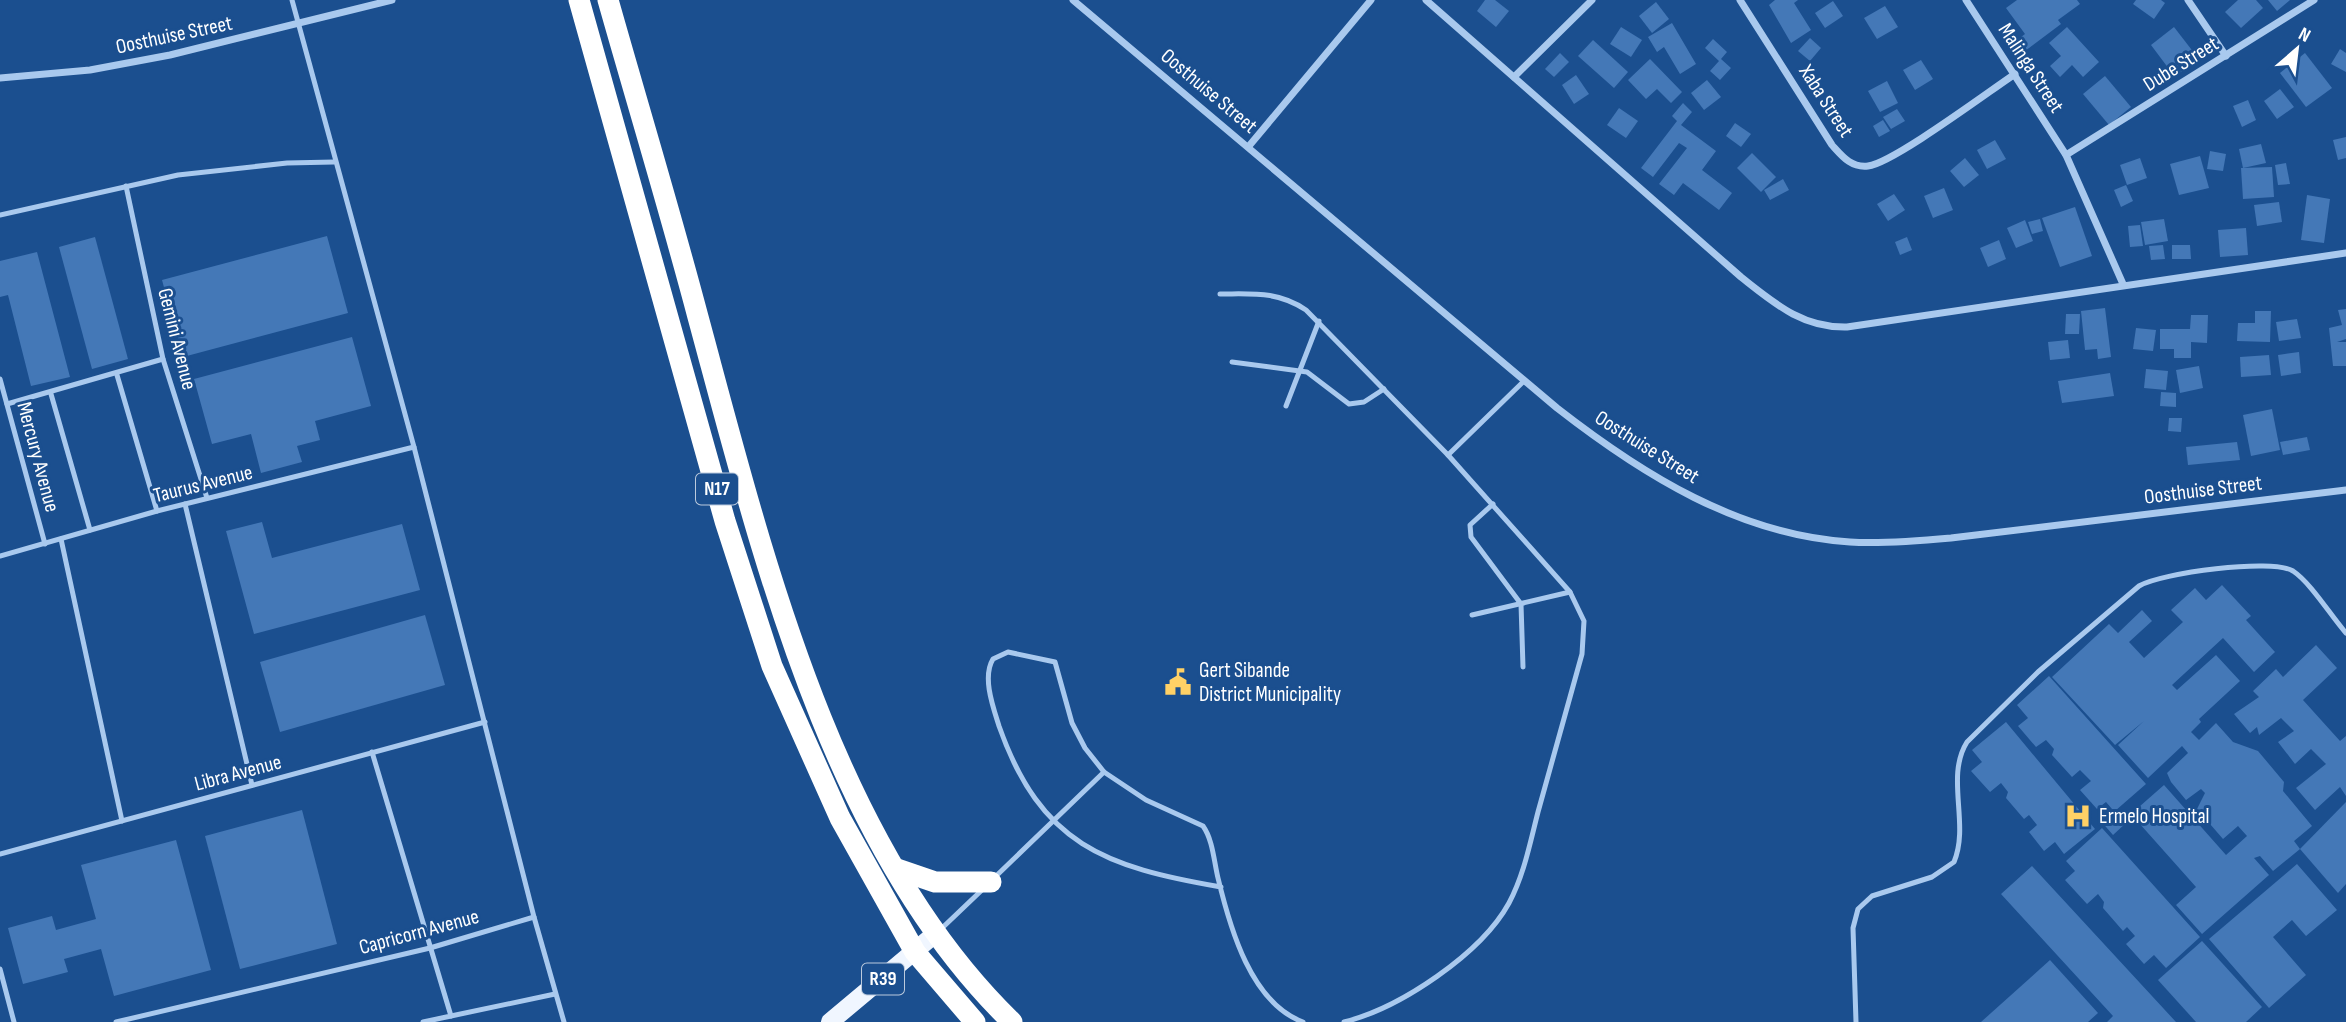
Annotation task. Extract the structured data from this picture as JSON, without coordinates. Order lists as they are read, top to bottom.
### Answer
{
  "streets": {
    "highway": ["N17"],
    "main road": ["R39"],
    "street": [
      "Oosthuise Street",
      "Dube Street",
      "Malinga Street",
      "Xaba Street"
    ],
    "lane": [
      "Gemini Avenue",
      "Mercury Avenue",
      "Taurus Avenue",
      "Libra Avenue",
      "Capricorn Avenue"
    ]
  },
  "crossings": [
    ["Dube Street", "Malinga Street"],
    ["Malinga Street", "Xaba Street"],
    ["Gemini Avenue", "Taurus Avenue"],
    ["Mercury Avenue", "Taurus Avenue"],
    ["N17", "R39"]
  ],
  "places": {
    "public building": ["Gert Sibande District Municipality"],
    "hospital": ["Ermelo Hospital"]
  },
  "north": "top right"
}
